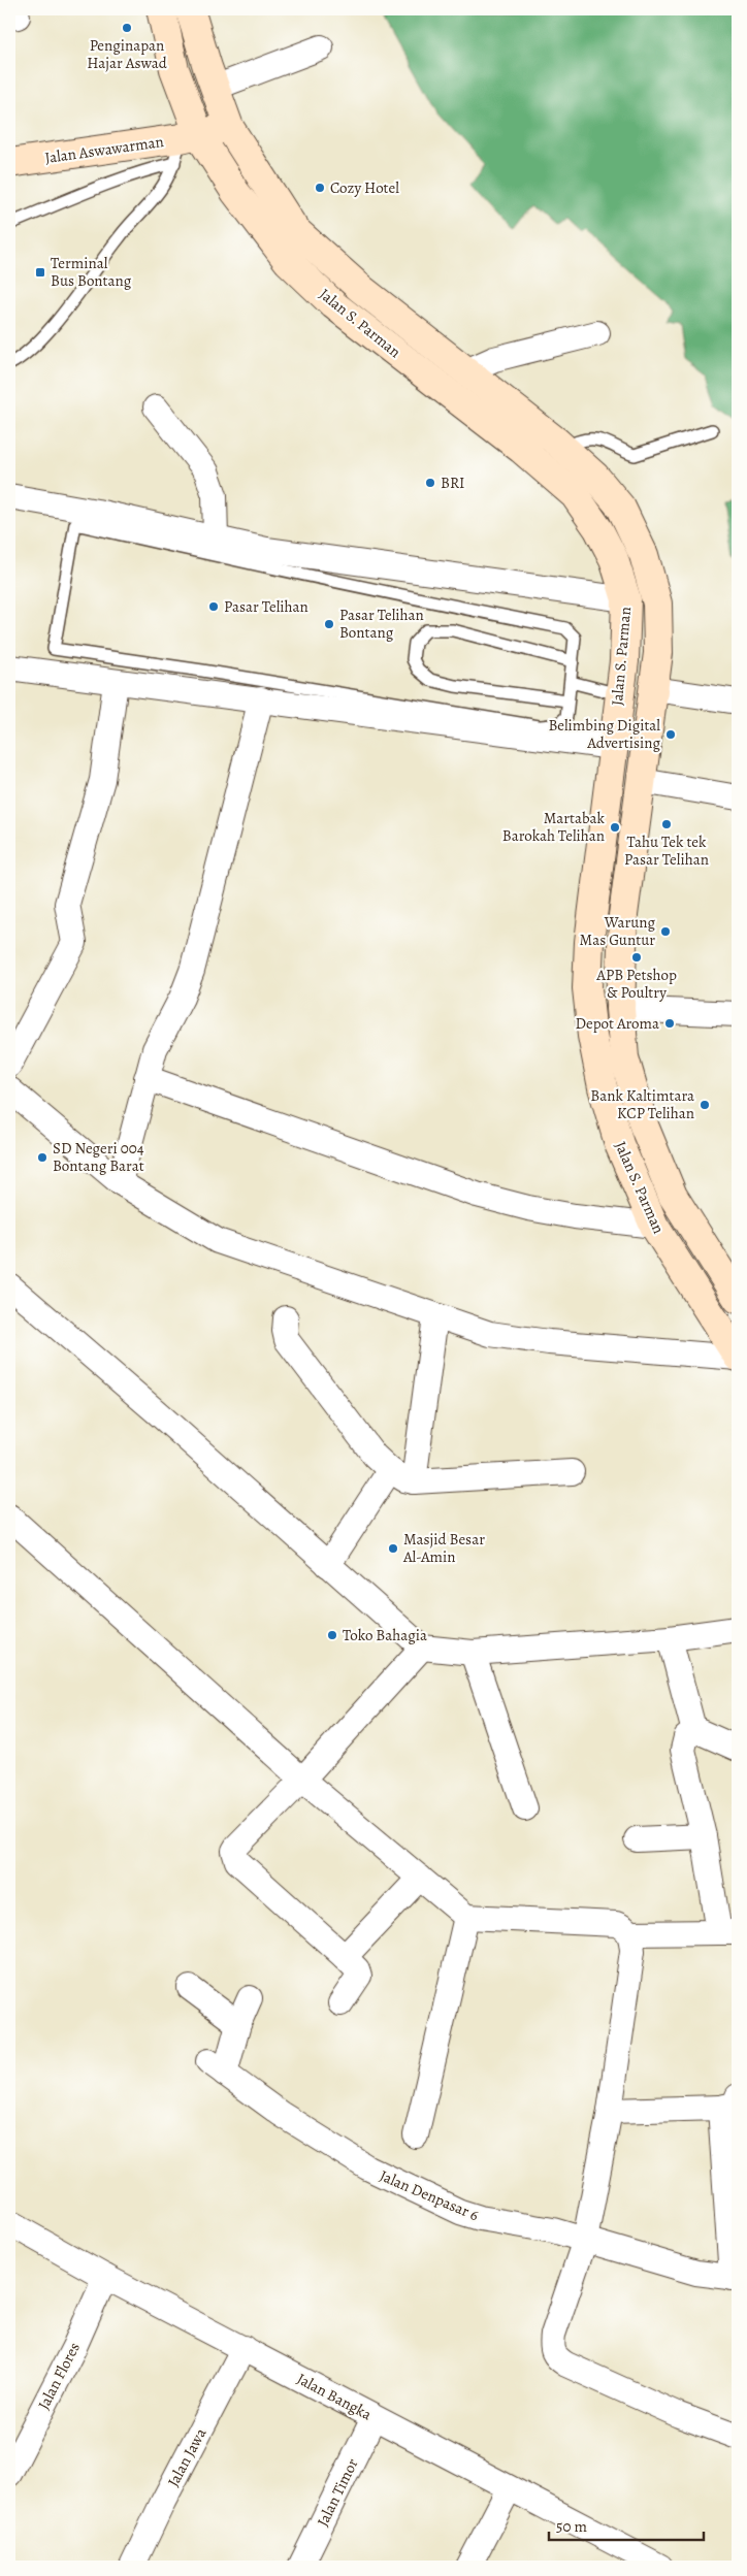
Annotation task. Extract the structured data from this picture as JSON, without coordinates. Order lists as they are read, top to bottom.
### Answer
{
  "streets": {
    "main road": ["Jalan Aswawarman", "Jalan S. Parman"],
    "street": [
      "Jalan Denpasar 6",
      "Jalan Flores",
      "Jalan Bangka",
      "Jalan Jawa",
      "Jalan Timor"
    ]
  },
  "crossings": [
    ["Jalan Aswawarman", "Jalan S. Parman"],
    ["Jalan Flores", "Jalan Bangka"],
    ["Jalan Bangka", "Jalan Jawa"],
    ["Jalan Bangka", "Jalan Timor"]
  ],
  "places": {
    "other": [
      "Penginapan Hajar Aswad",
      "Cozy Hotel",
      "BRI",
      "Pasar Telihan",
      "Pasar Telihan Bontang",
      "Belimbing Digital Advertising",
      "Tahu Tek tek Pasar Telihan",
      "Martabak Barokah Telihan",
      "Warung Mas Guntur",
      "APB Petshop & Poultry",
      "Depot Aroma",
      "Bank Kaltimtara KCP Telihan",
      "SD Negeri 004 Bontang Barat",
      "Masjid Besar Al-Amin",
      "Toko Bahagia"
    ],
    "transit": ["Terminal Bus Bontang"]
  },
  "scale_bar": "50 m"
}
